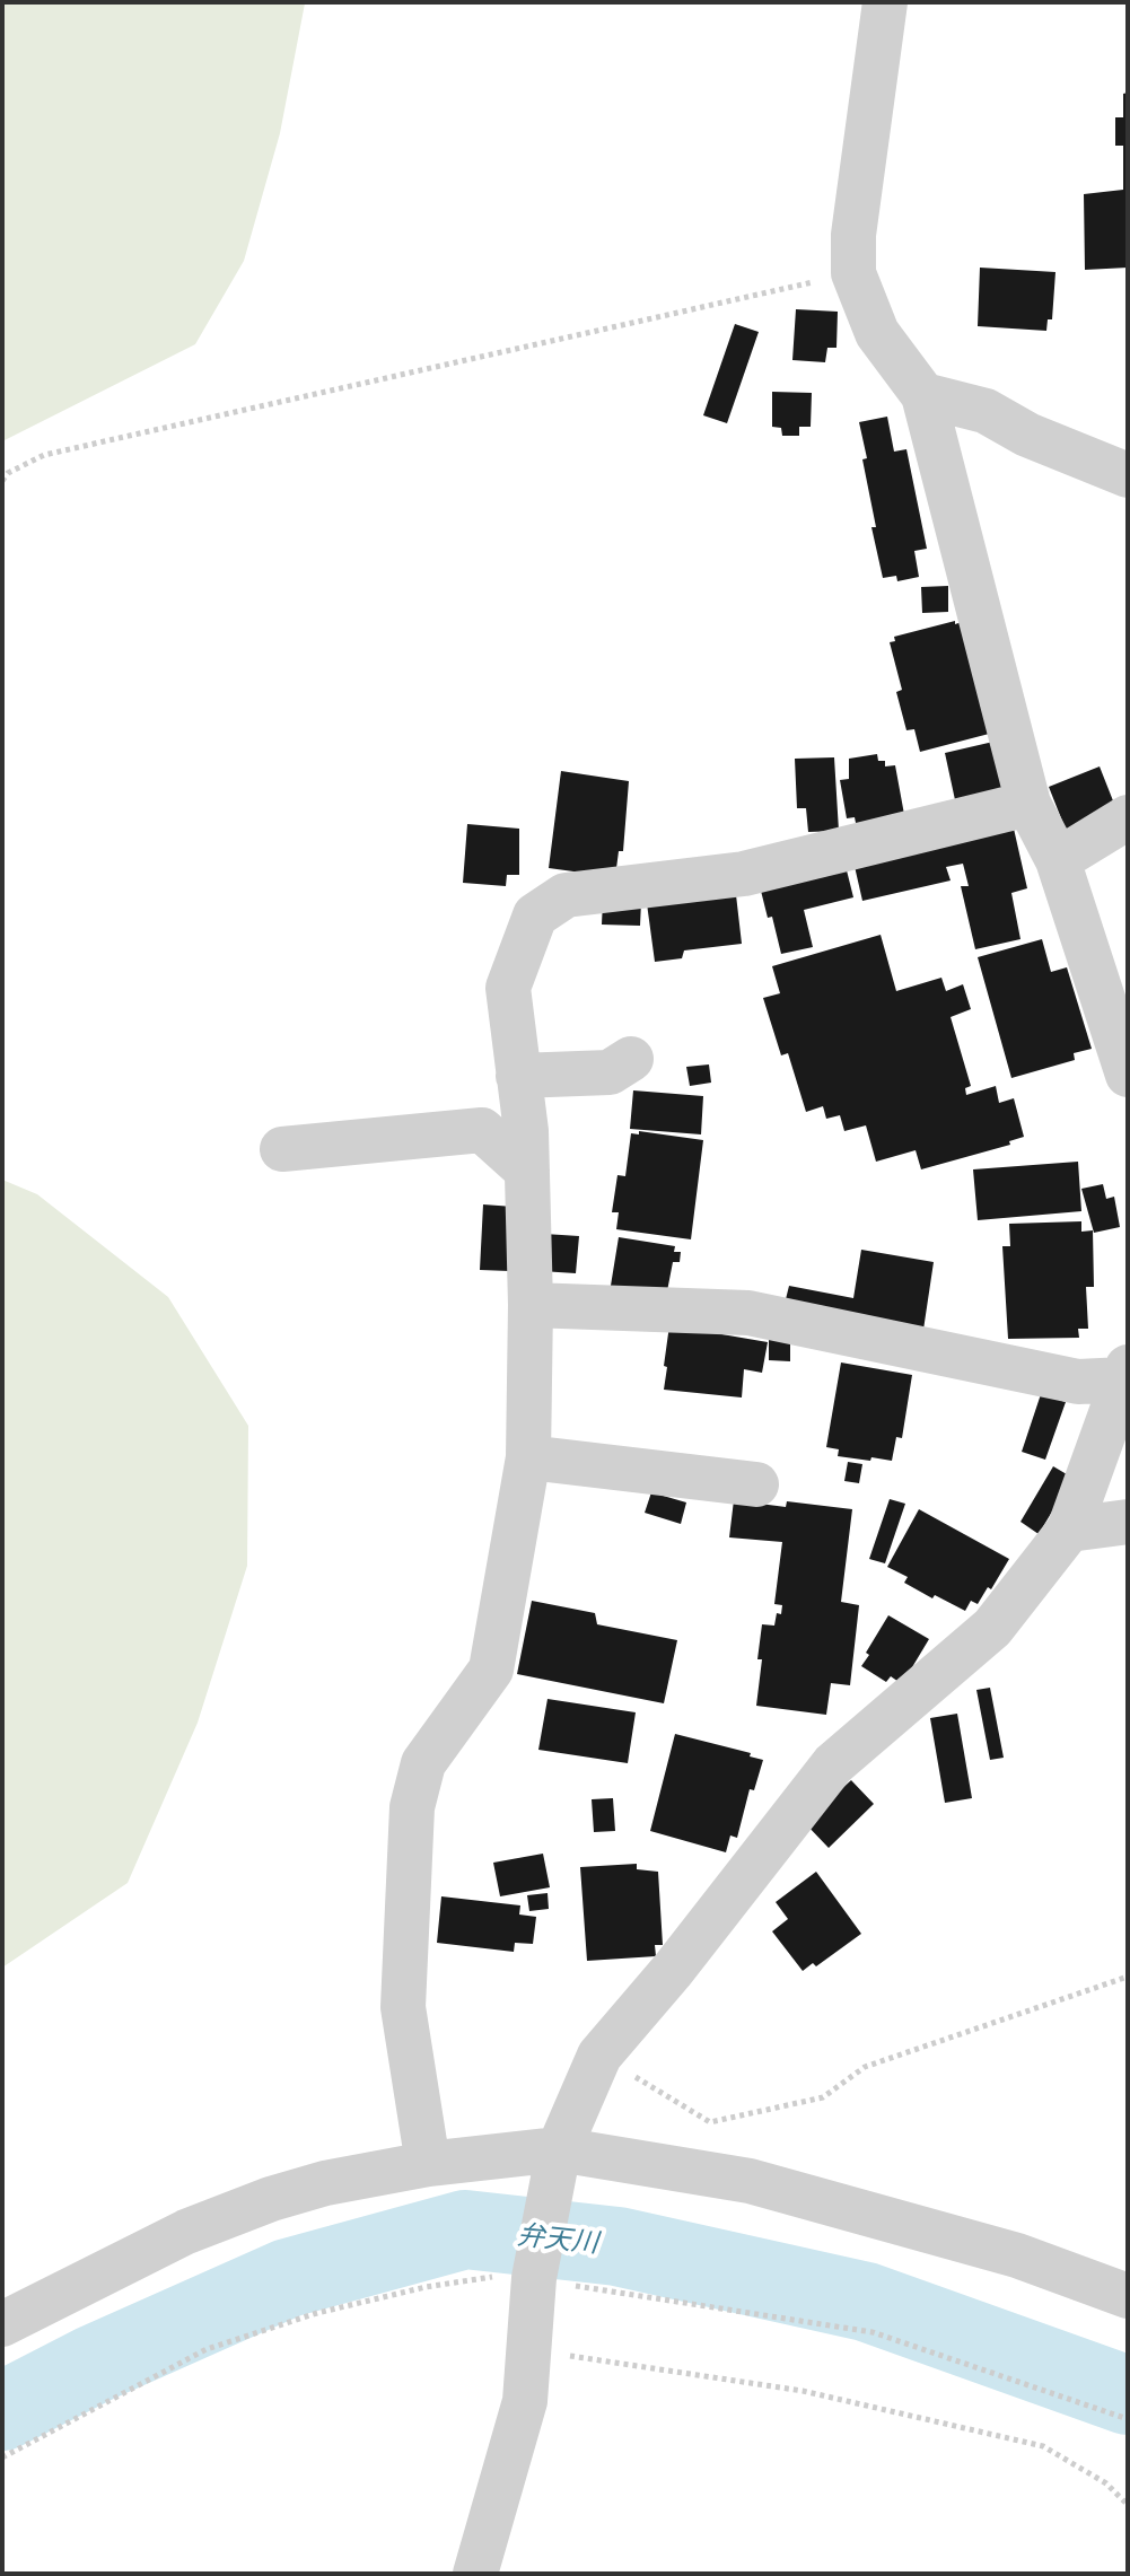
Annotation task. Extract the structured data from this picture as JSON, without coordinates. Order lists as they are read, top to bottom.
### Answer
{
  "water": ["弁天川"]
}
